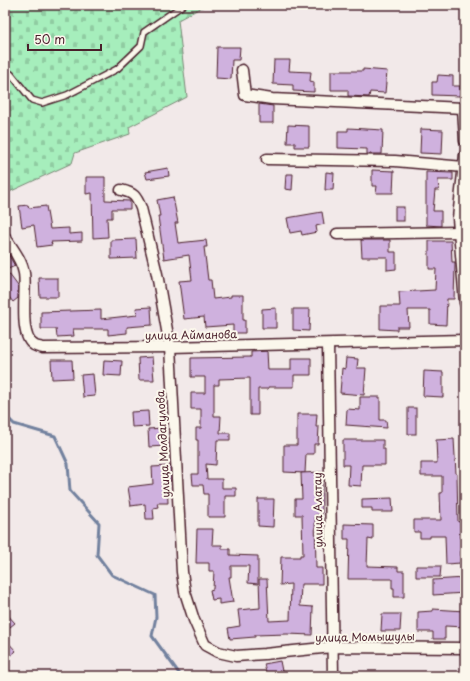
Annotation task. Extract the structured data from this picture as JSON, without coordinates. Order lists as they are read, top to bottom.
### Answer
{
  "streets": {
    "street": [
      "улица Айманова",
      "улица Молдагулова",
      "улица Алатау",
      "улица Момышулы"
    ]
  },
  "crossings": [
    ["улица Айманова", "улица Молдагулова"],
    ["улица Айманова", "улица Алатау"],
    ["улица Молдагулова", "улица Момышулы"],
    ["улица Алатау", "улица Момышулы"]
  ],
  "scale_bar": "50 m"
}
